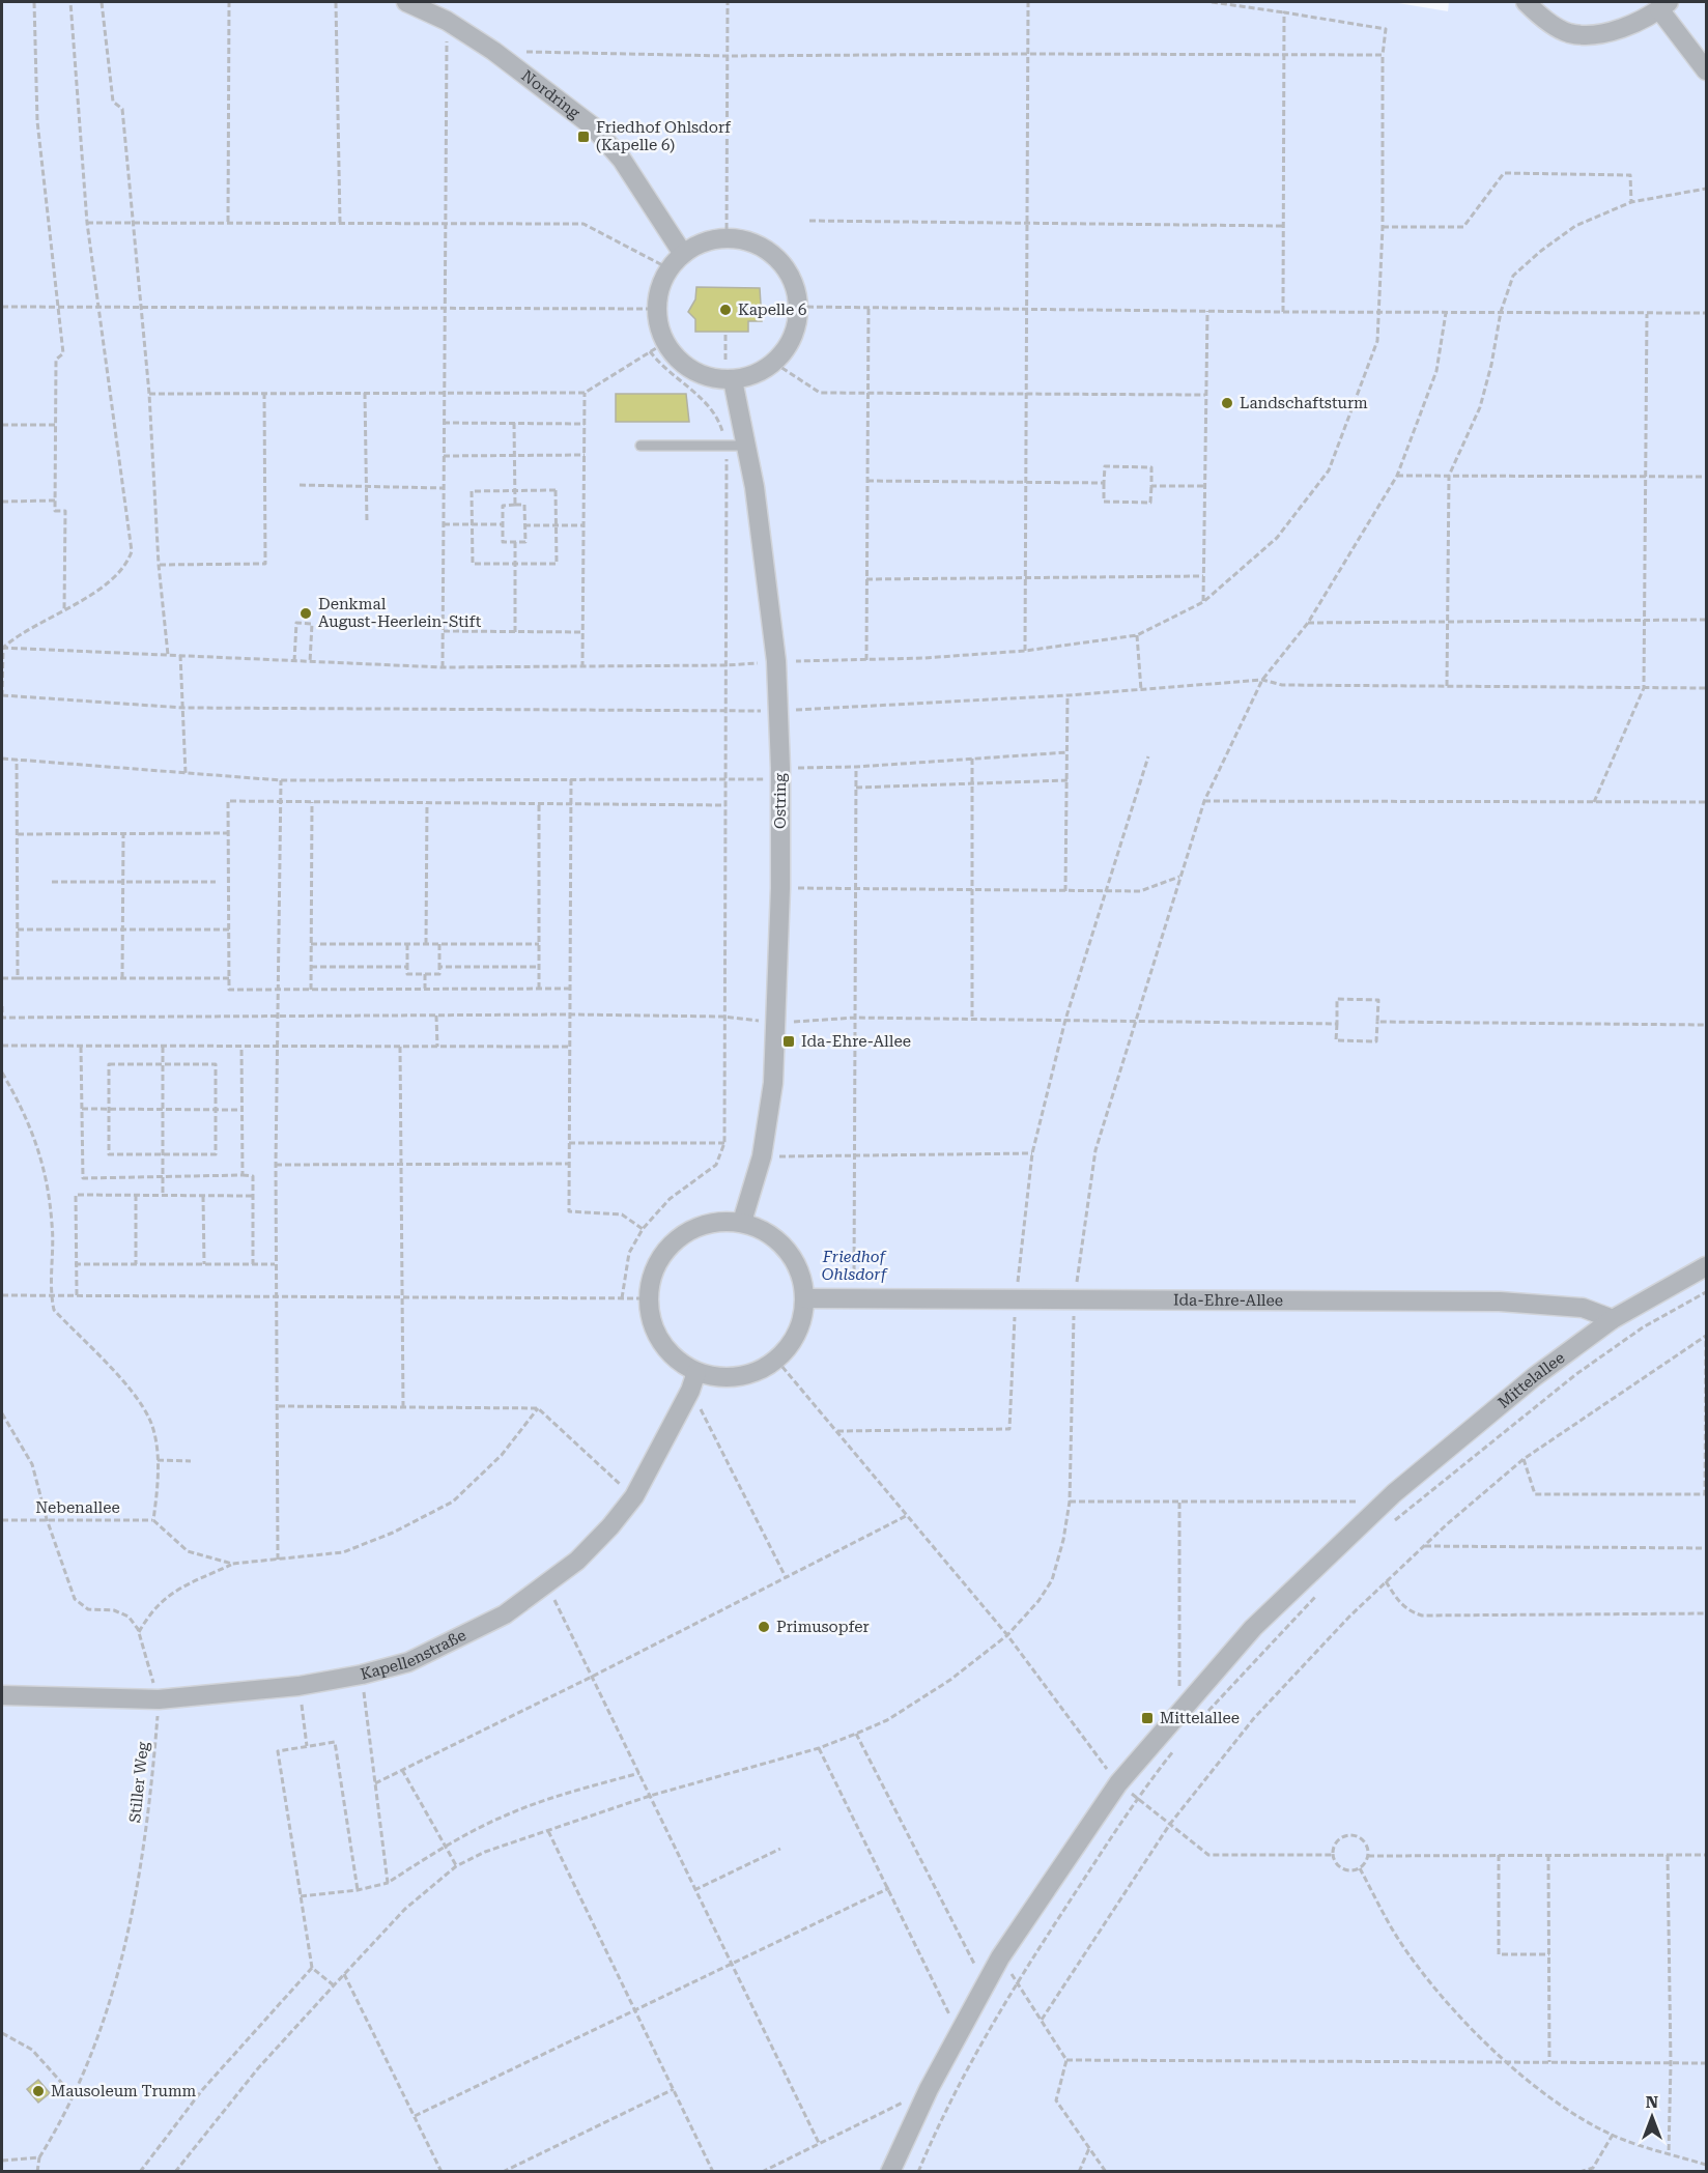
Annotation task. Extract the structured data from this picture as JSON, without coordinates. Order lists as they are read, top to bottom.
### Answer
{
  "streets": {
    "street": [
      "Nordring",
      "Ostring",
      "Ida-Ehre-Allee",
      "Mittelallee",
      "Kapellenstraße"
    ],
    "path": ["Nebenallee", "Stiller Weg"]
  },
  "crossings": [
    ["Nordring", "Ostring"],
    ["Ostring", "Ida-Ehre-Allee"],
    ["Ostring", "Kapellenstraße"],
    ["Ida-Ehre-Allee", "Mittelallee"],
    ["Ida-Ehre-Allee", "Kapellenstraße"],
    ["Kapellenstraße", "Stiller Weg"]
  ],
  "parks": ["Friedhof Ohlsdorf"],
  "places": {
    "transit": ["Friedhof Ohlsdorf (Kapelle 6)", "Ida-Ehre-Allee", "Mittelallee"],
    "other": [
      "Kapelle 6",
      "Landschaftsturm",
      "Denkmal August-Heerlein-Stift",
      "Primusopfer",
      "Mausoleum Trumm"
    ]
  },
  "north": "top"
}
